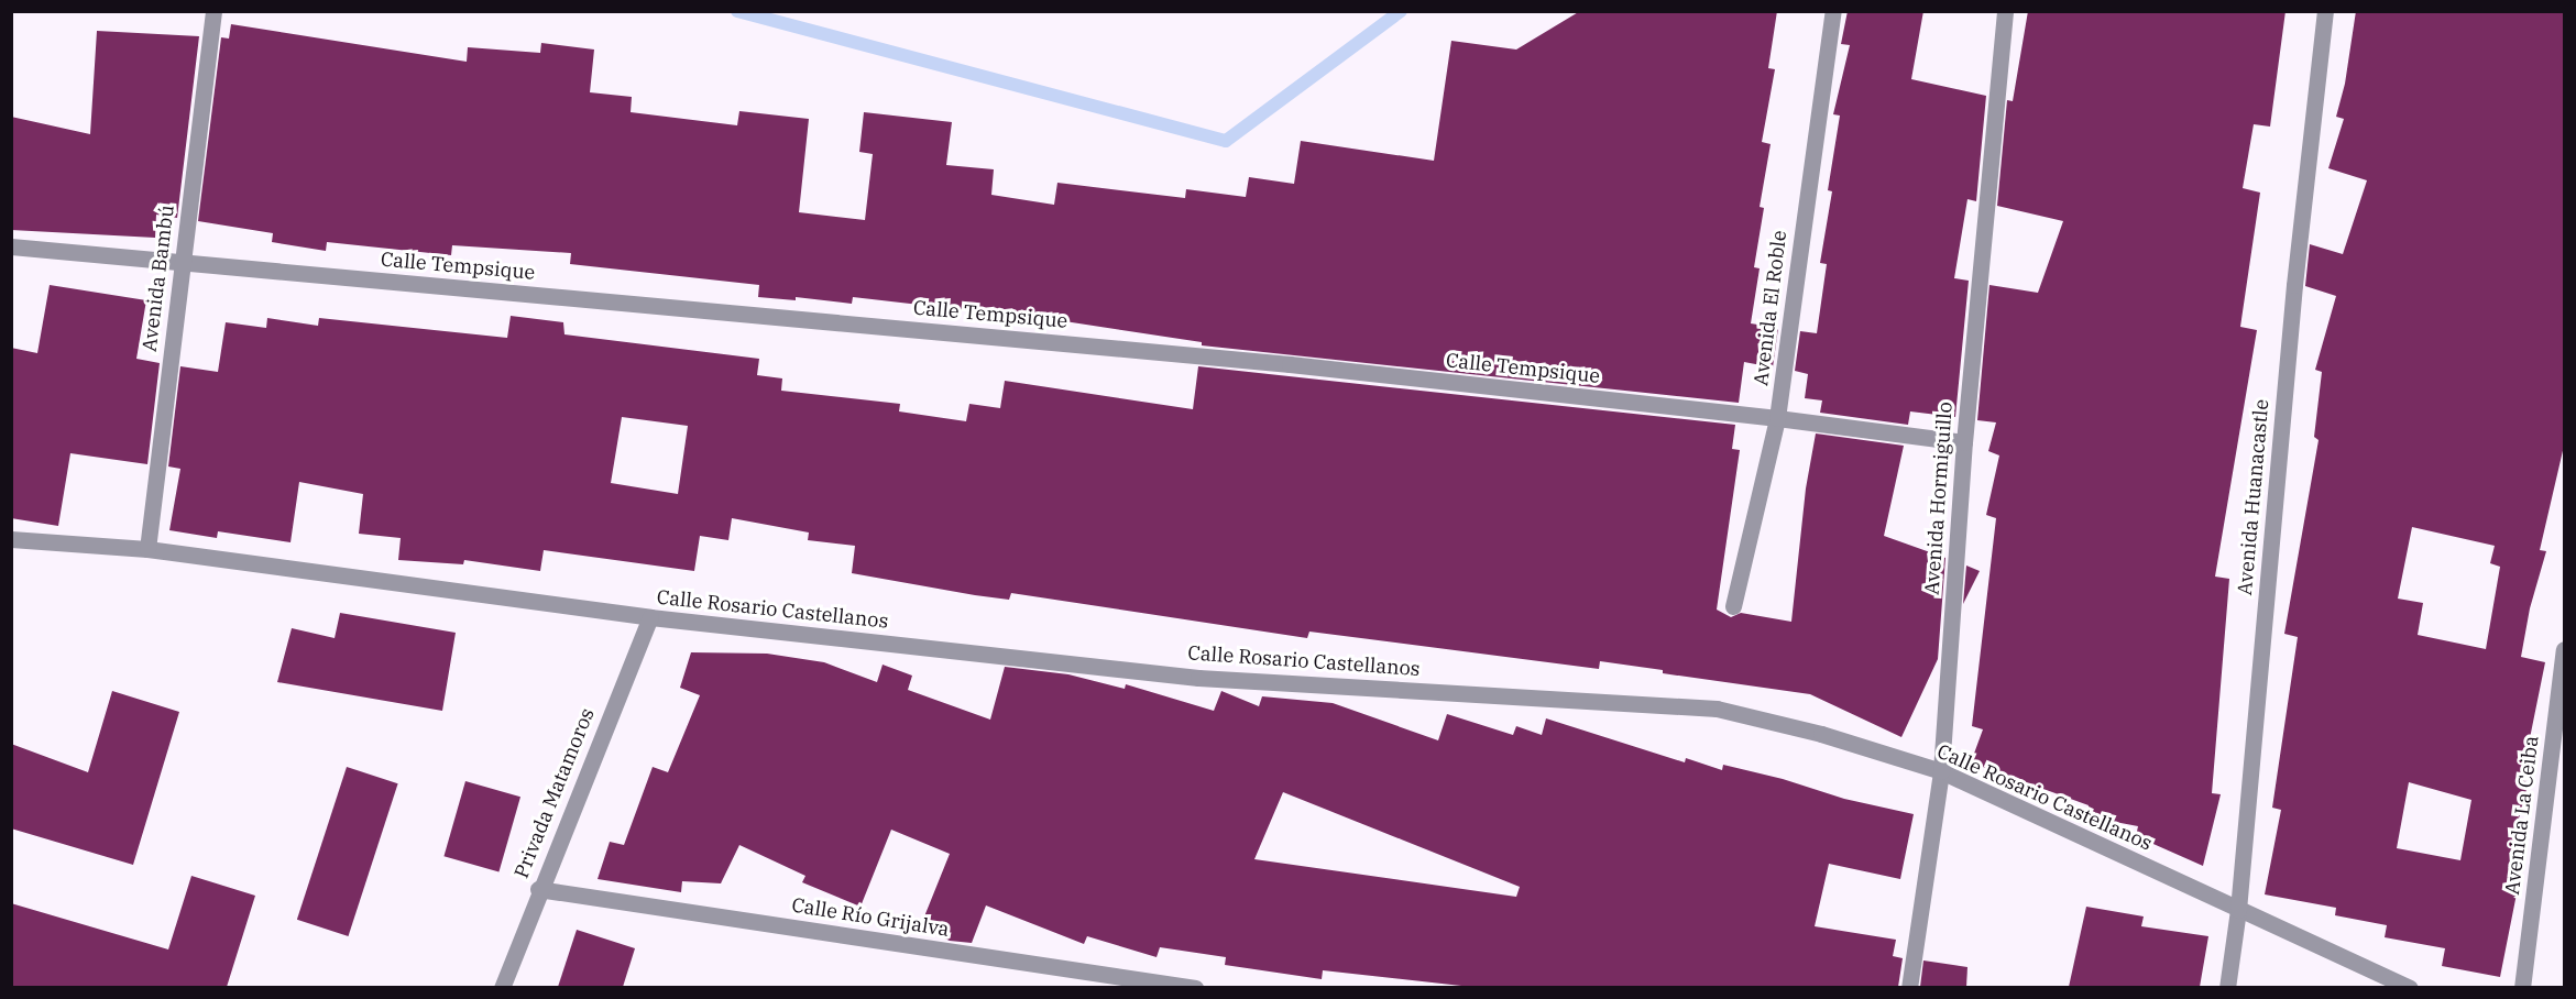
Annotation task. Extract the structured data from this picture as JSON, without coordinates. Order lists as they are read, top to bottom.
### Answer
{
  "streets": {
    "street": [
      "Calle Tempsique",
      "Avenida Bambú",
      "Avenida El Roble",
      "Avenida Huanacastle",
      "Avenida Hormiguillo",
      "Calle Rosario Castellanos",
      "Privada Matamoros",
      "Avenida La Ceiba",
      "Calle Río Grijalva"
    ]
  },
  "crossings": [
    ["Calle Tempsique", "Avenida Bambú"],
    ["Calle Tempsique", "Avenida El Roble"],
    ["Calle Tempsique", "Avenida Hormiguillo"],
    ["Avenida Bambú", "Calle Rosario Castellanos"],
    ["Avenida Huanacastle", "Calle Rosario Castellanos"],
    ["Avenida Hormiguillo", "Calle Rosario Castellanos"],
    ["Calle Rosario Castellanos", "Privada Matamoros"],
    ["Privada Matamoros", "Calle Río Grijalva"]
  ]
}
